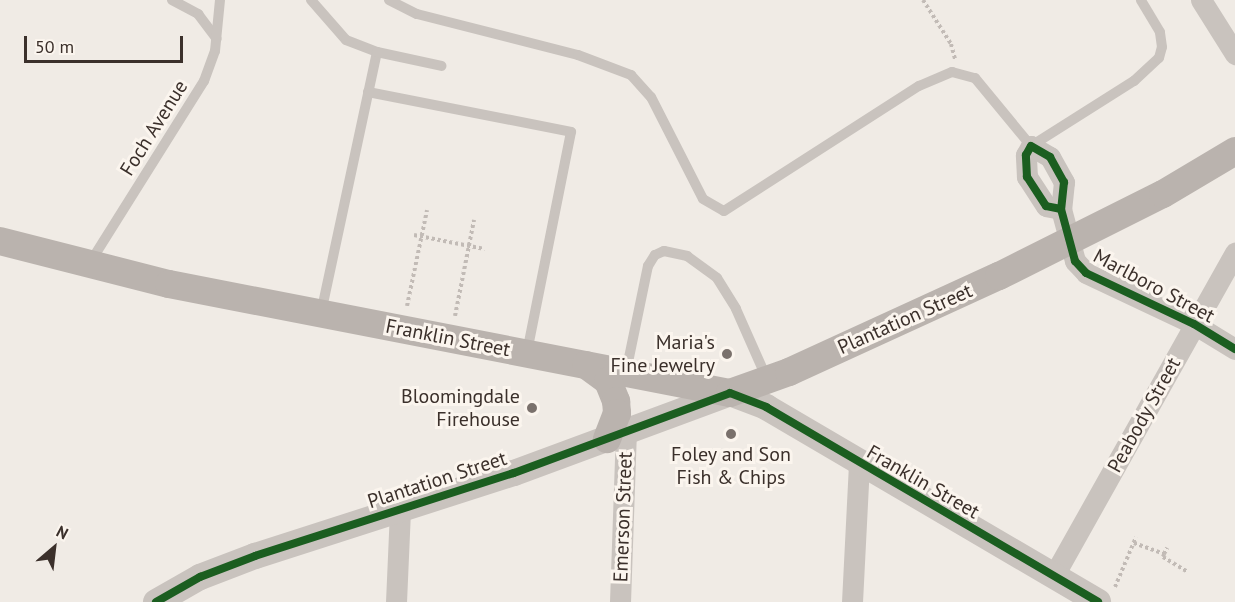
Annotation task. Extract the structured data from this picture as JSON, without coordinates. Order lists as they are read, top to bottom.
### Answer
{
  "streets": {
    "main road": ["Plantation Street", "Franklin Street"],
    "street": ["Marlboro Street", "Peabody Street", "Emerson Street"],
    "lane": ["Foch Avenue"]
  },
  "crossings": [
    ["Foch Avenue", "Franklin Street"],
    ["Marlboro Street", "Plantation Street"],
    ["Marlboro Street", "Peabody Street"],
    ["Plantation Street", "Franklin Street"],
    ["Plantation Street", "Emerson Street"],
    ["Franklin Street", "Peabody Street"]
  ],
  "places": ["Maria's Fine Jewelry", "Bloomingdale Firehouse", "Foley and Son Fish & Chips"],
  "scale_bar": "50 m",
  "north": "top right"
}
